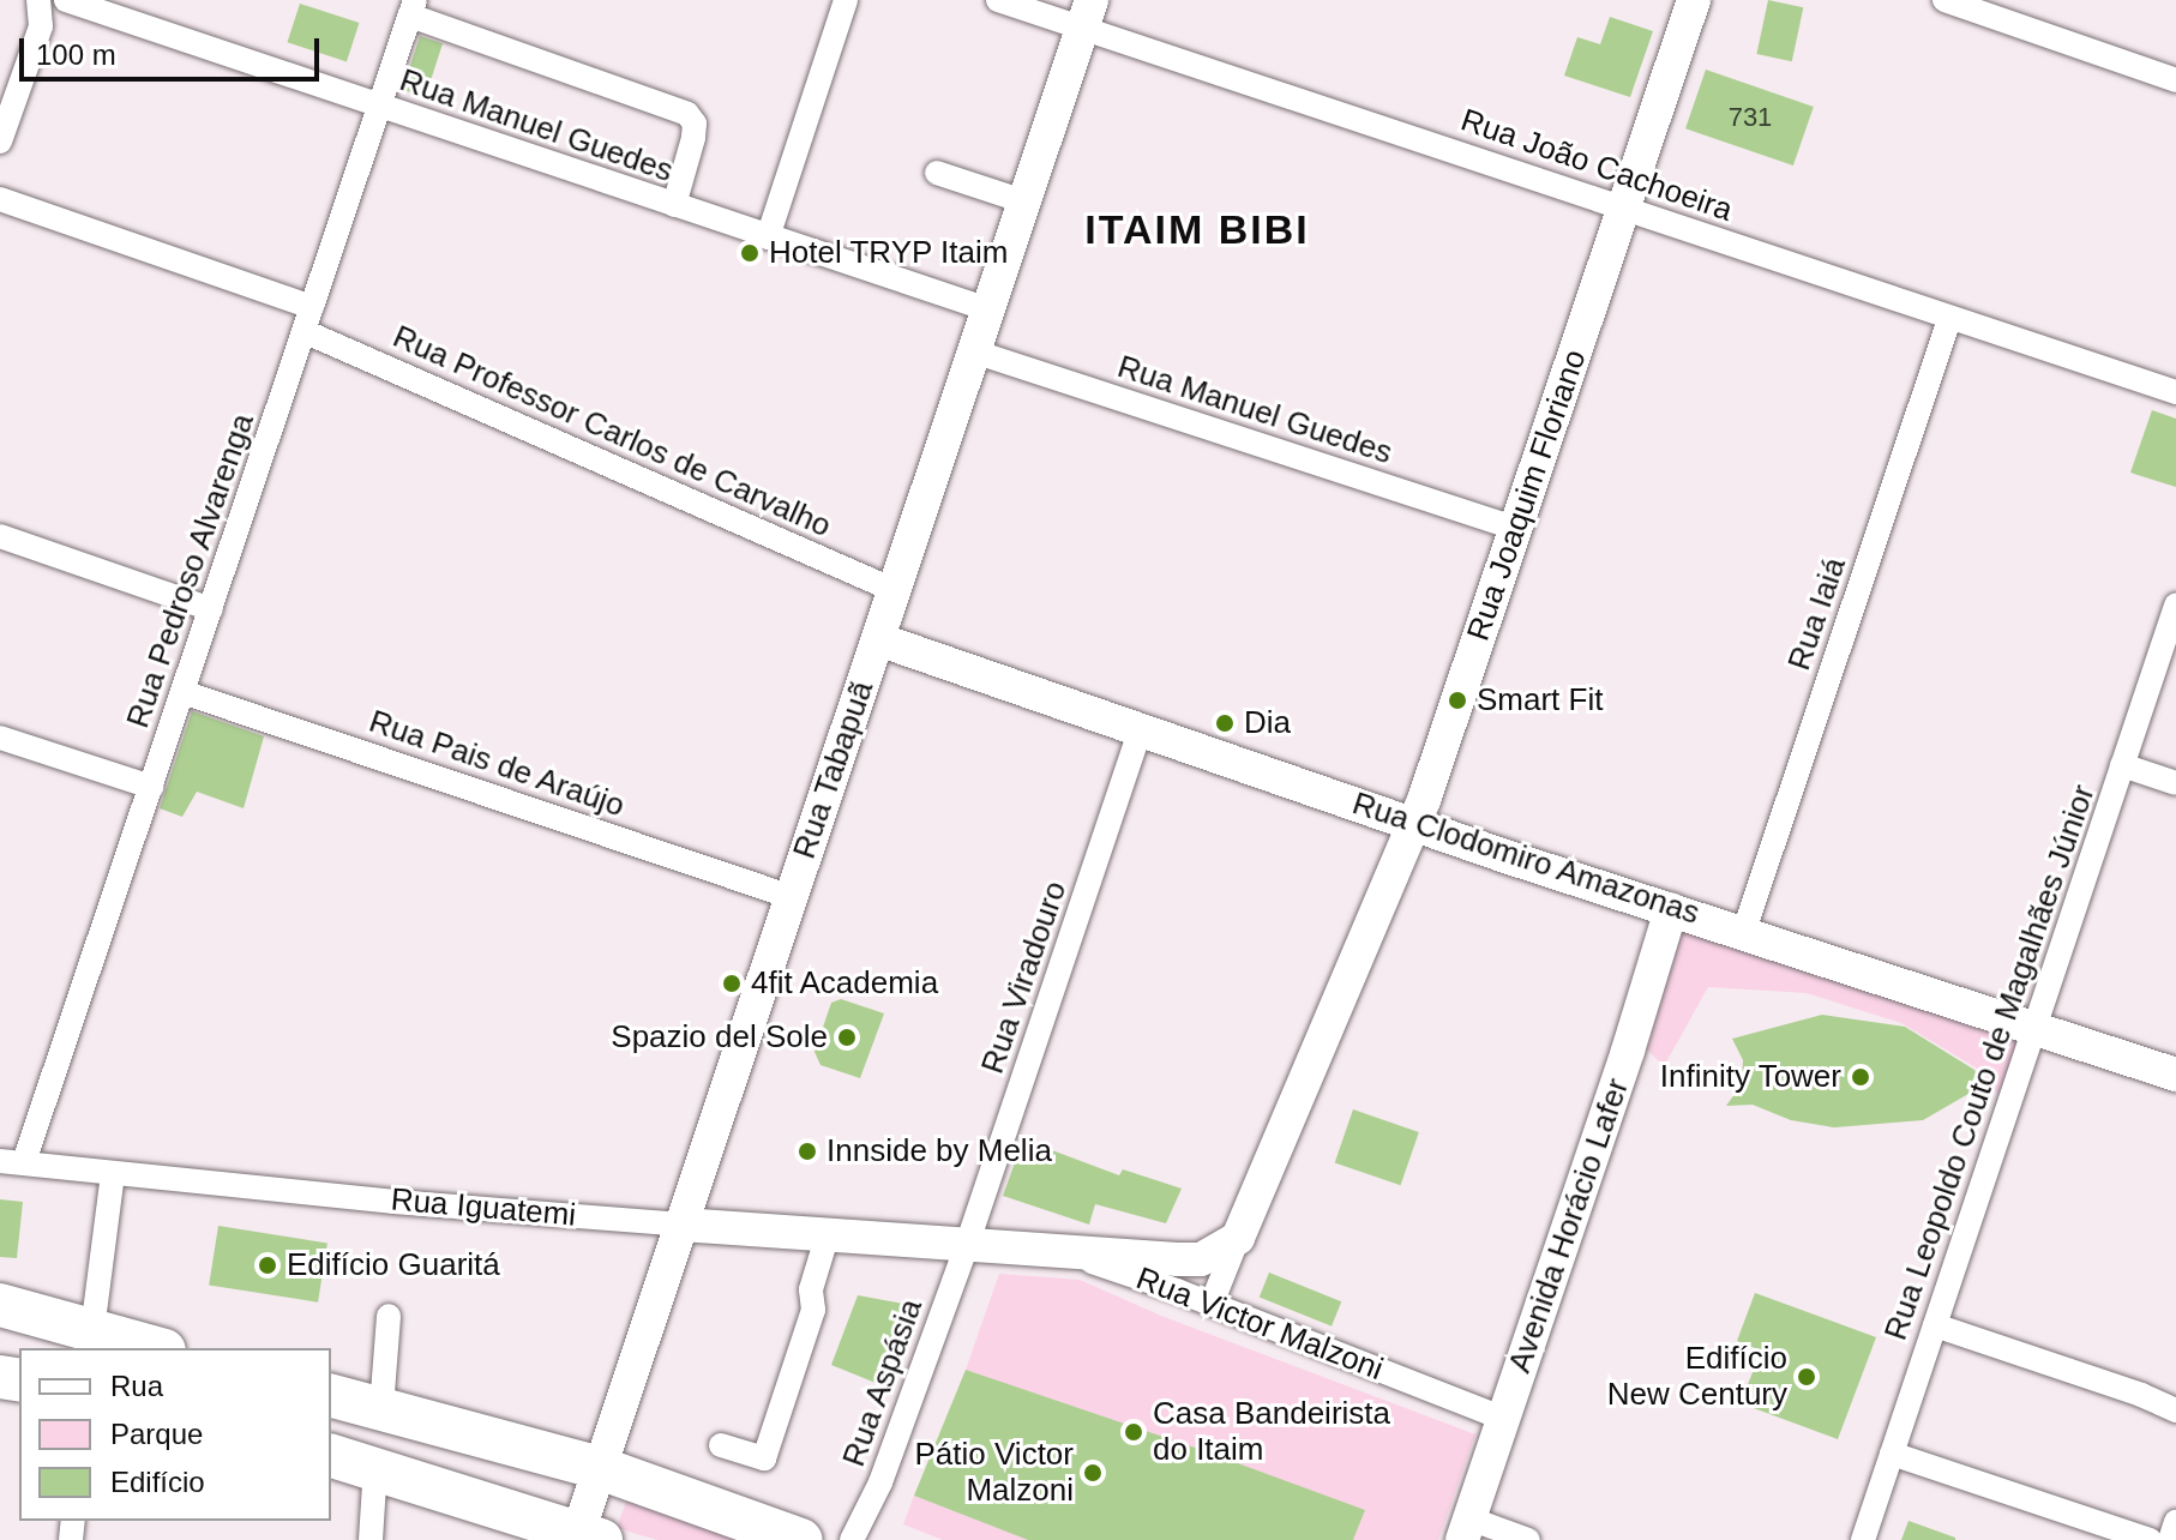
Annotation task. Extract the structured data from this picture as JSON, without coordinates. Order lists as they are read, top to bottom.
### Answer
{
  "streets": {
    "street": [
      "Rua Manuel Guedes",
      "Rua João Cachoeira",
      "Rua Professor Carlos de Carvalho",
      "Rua Joaquim Floriano",
      "Rua Pedroso Alvarenga",
      "Rua Iaiá",
      "Rua Pais de Araújo",
      "Rua Tabapuã",
      "Rua Clodomiro Amazonas",
      "Rua Viradouro",
      "Rua Leopoldo Couto de Magalhães Júnior",
      "Rua Iguatemi",
      "Avenida Horácio Lafer",
      "Rua Victor Malzoni",
      "Rua Aspásia"
    ]
  },
  "crossings": [
    ["Rua Manuel Guedes", "Rua Joaquim Floriano"],
    ["Rua Manuel Guedes", "Rua Pedroso Alvarenga"],
    ["Rua Manuel Guedes", "Rua Tabapuã"],
    ["Rua João Cachoeira", "Rua Joaquim Floriano"],
    ["Rua João Cachoeira", "Rua Iaiá"],
    ["Rua João Cachoeira", "Rua Tabapuã"],
    ["Rua Professor Carlos de Carvalho", "Rua Pedroso Alvarenga"],
    ["Rua Professor Carlos de Carvalho", "Rua Tabapuã"],
    ["Rua Joaquim Floriano", "Rua Clodomiro Amazonas"],
    ["Rua Joaquim Floriano", "Rua Victor Malzoni"],
    ["Rua Pedroso Alvarenga", "Rua Pais de Araújo"],
    ["Rua Pedroso Alvarenga", "Rua Iguatemi"],
    ["Rua Iaiá", "Rua Clodomiro Amazonas"],
    ["Rua Pais de Araújo", "Rua Tabapuã"],
    ["Rua Tabapuã", "Rua Clodomiro Amazonas"],
    ["Rua Tabapuã", "Rua Iguatemi"],
    ["Rua Clodomiro Amazonas", "Rua Viradouro"],
    ["Rua Clodomiro Amazonas", "Rua Leopoldo Couto de Magalhães Júnior"],
    ["Rua Clodomiro Amazonas", "Avenida Horácio Lafer"],
    ["Rua Viradouro", "Rua Iguatemi"],
    ["Rua Viradouro", "Rua Victor Malzoni"],
    ["Rua Viradouro", "Rua Aspásia"],
    ["Rua Iguatemi", "Rua Victor Malzoni"],
    ["Rua Iguatemi", "Rua Aspásia"],
    ["Avenida Horácio Lafer", "Rua Victor Malzoni"],
    ["Rua Victor Malzoni", "Rua Aspásia"]
  ],
  "districts": ["ITAIM BIBI"],
  "places": [
    "Hotel TRYP Itaim",
    "Smart Fit",
    "Dia",
    "4fit Academia",
    "Spazio del Sole",
    "Infinity Tower",
    "Innside by Melia",
    "Edifício Guaritá",
    "Edifício New Century",
    "Casa Bandeirista do Itaim",
    "Pátio Victor Malzoni"
  ],
  "house_numbers": ["731"],
  "legend": ["Rua", "Parque", "Edifício"],
  "scale_bar": "100 m"
}
